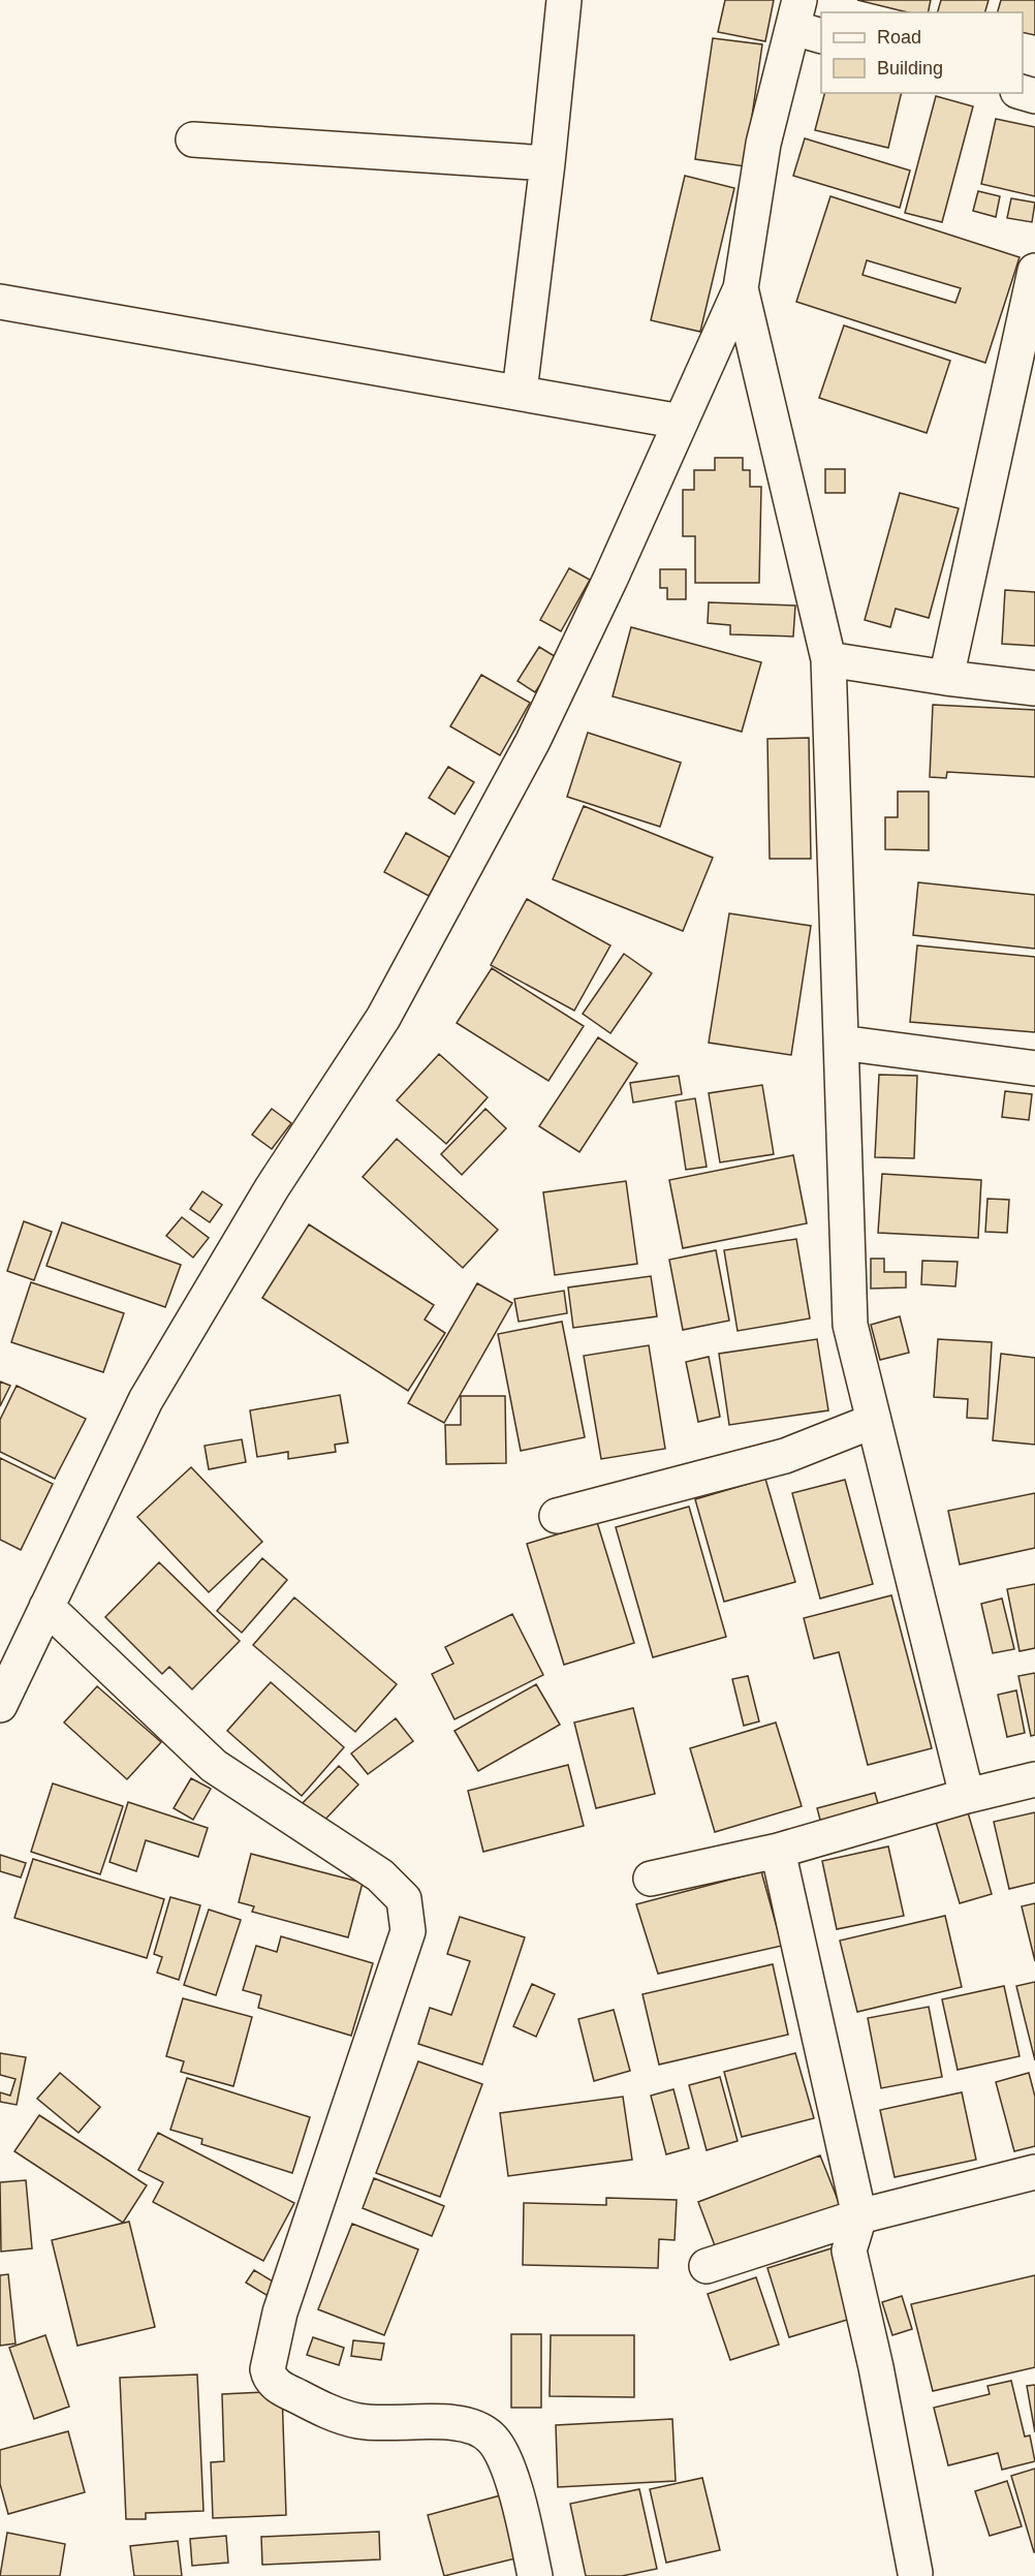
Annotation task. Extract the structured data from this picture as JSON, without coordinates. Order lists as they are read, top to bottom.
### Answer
{
  "legend": ["Road", "Building"]
}
